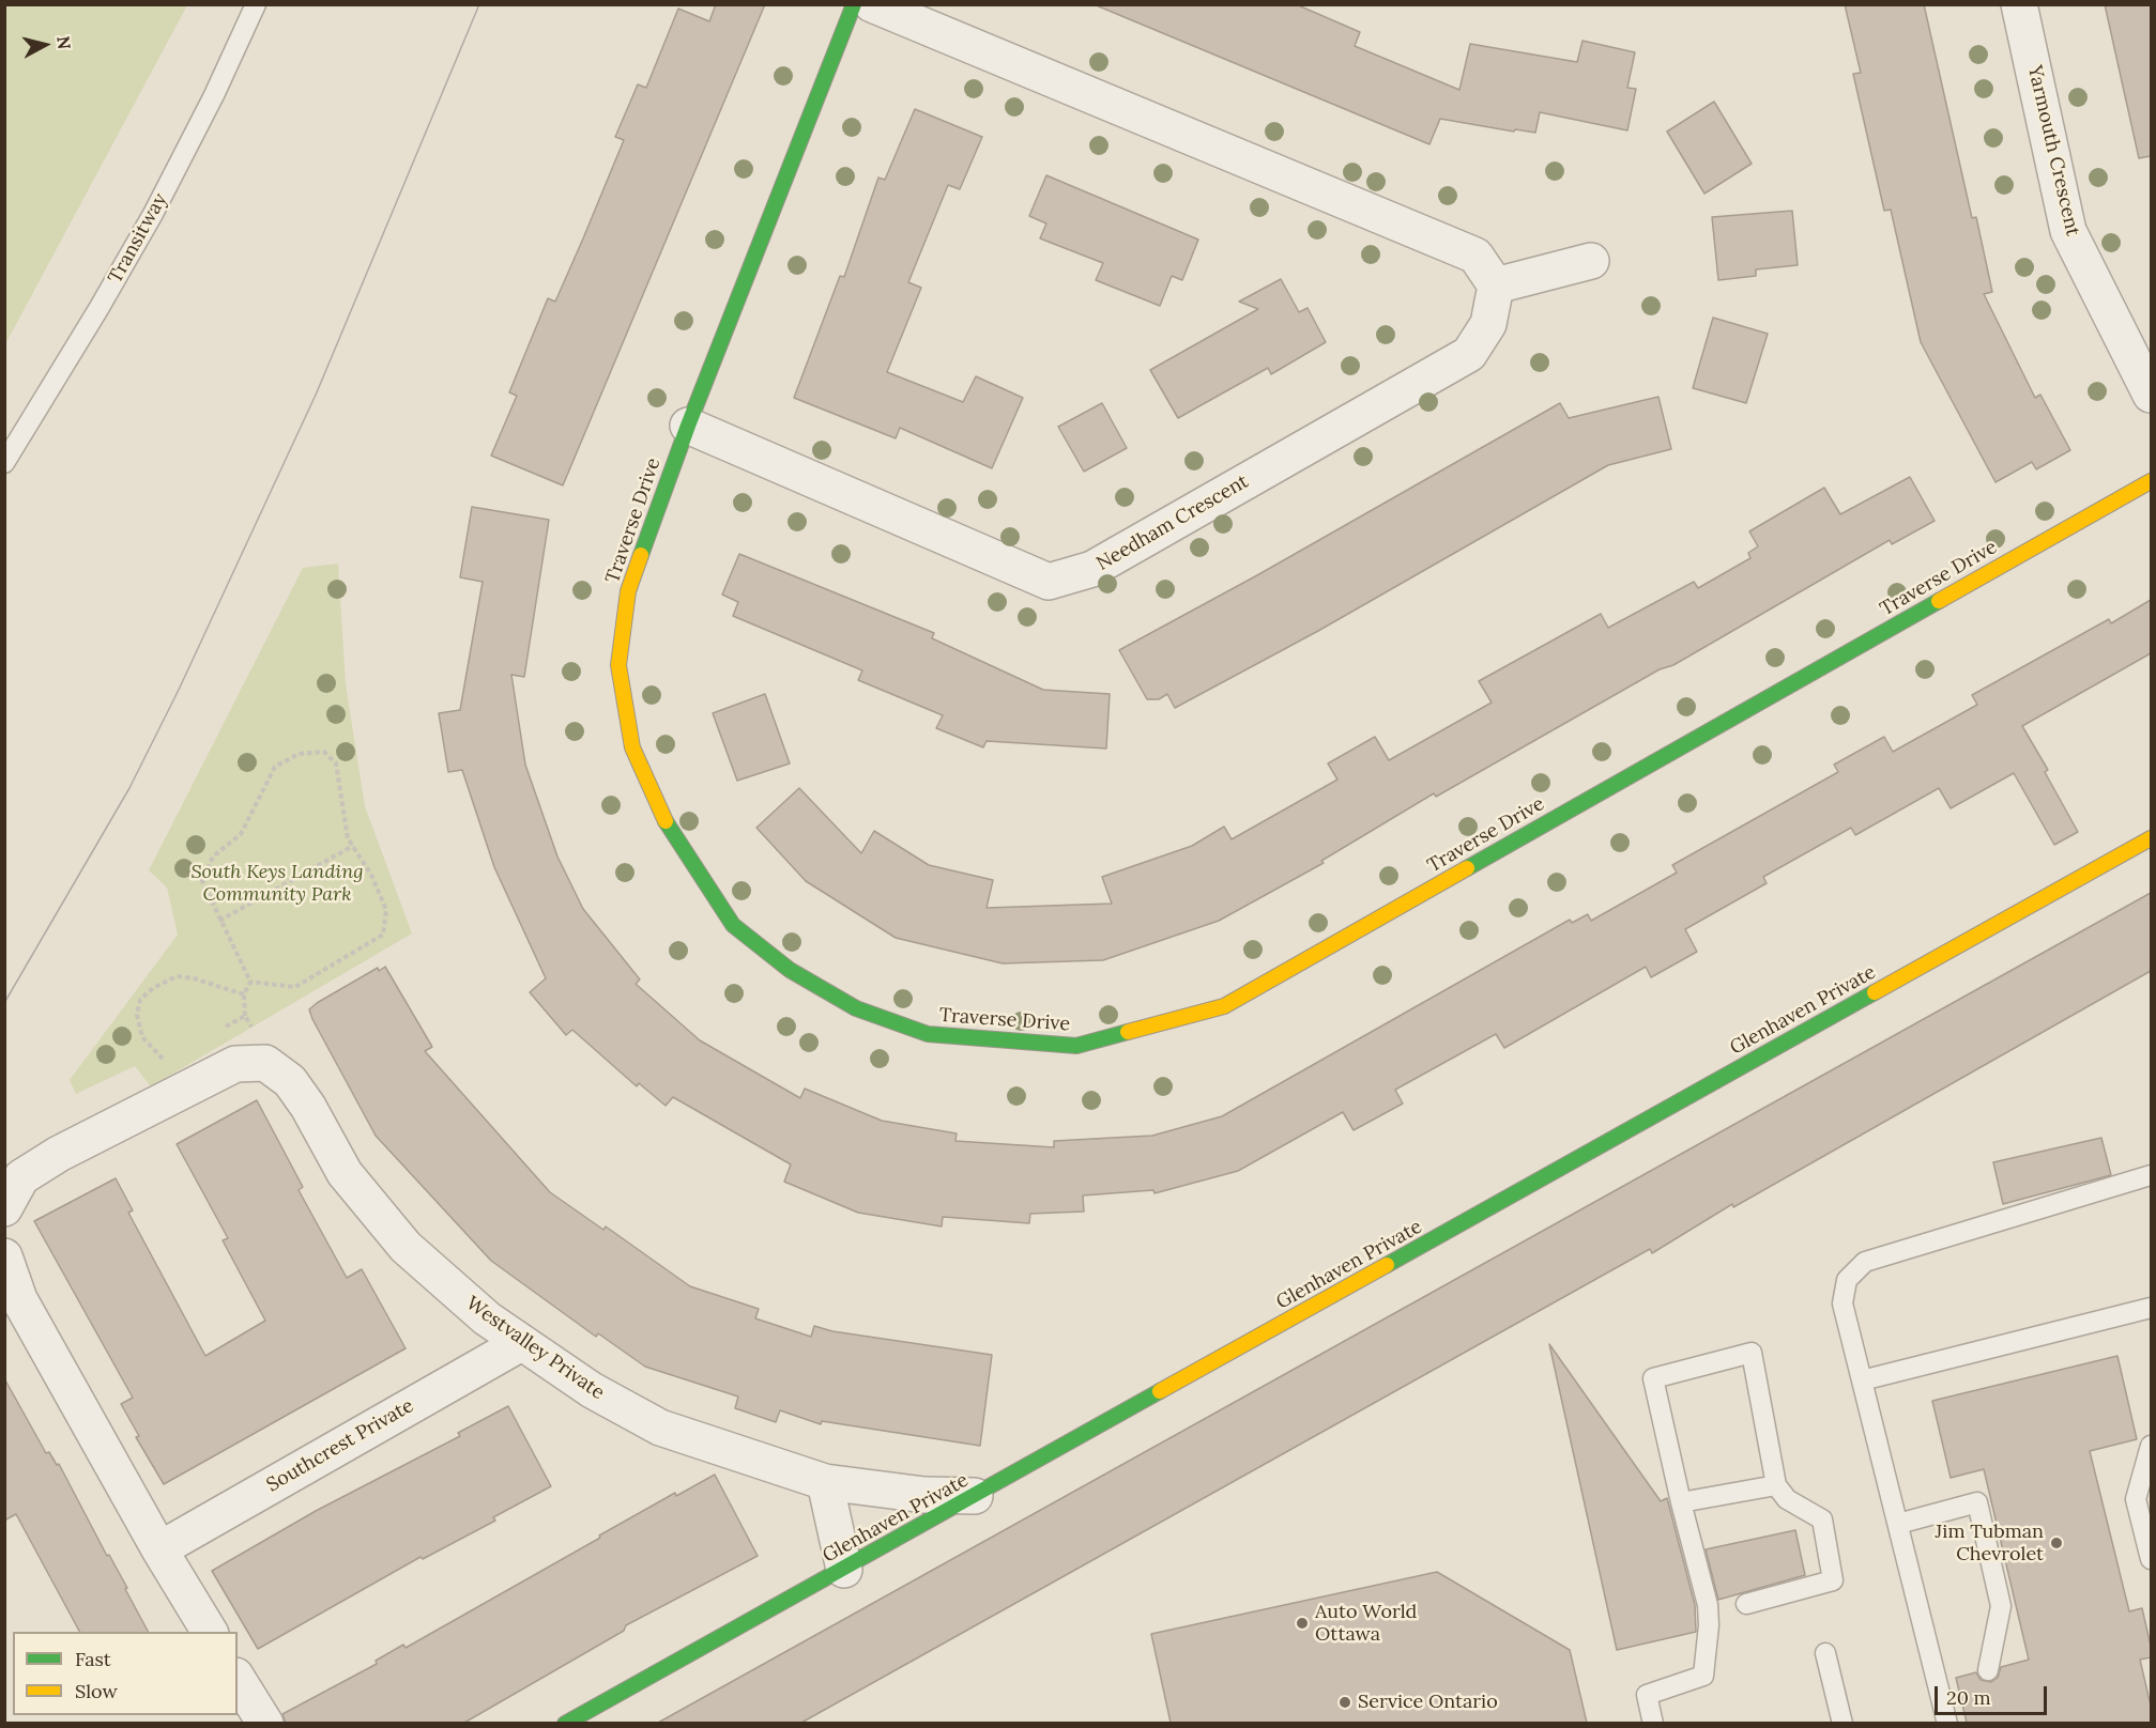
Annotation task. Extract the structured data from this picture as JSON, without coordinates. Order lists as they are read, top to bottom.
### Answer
{
  "streets": {
    "street": [
      "Yarmouth Crescent",
      "Traverse Drive",
      "Needham Crescent",
      "Glenhaven Private",
      "Westvalley Private",
      "Southcrest Private"
    ],
    "lane": ["Transitway"]
  },
  "crossings": [
    ["Traverse Drive", "Needham Crescent"],
    ["Glenhaven Private", "Westvalley Private"],
    ["Westvalley Private", "Southcrest Private"]
  ],
  "parks": ["South Keys Landing Community Park"],
  "places": ["Jim Tubman Chevrolet", "Auto World Ottawa", "Service Ontario"],
  "legend": ["Fast", "Slow"],
  "scale_bar": "20 m",
  "north": "right"
}
